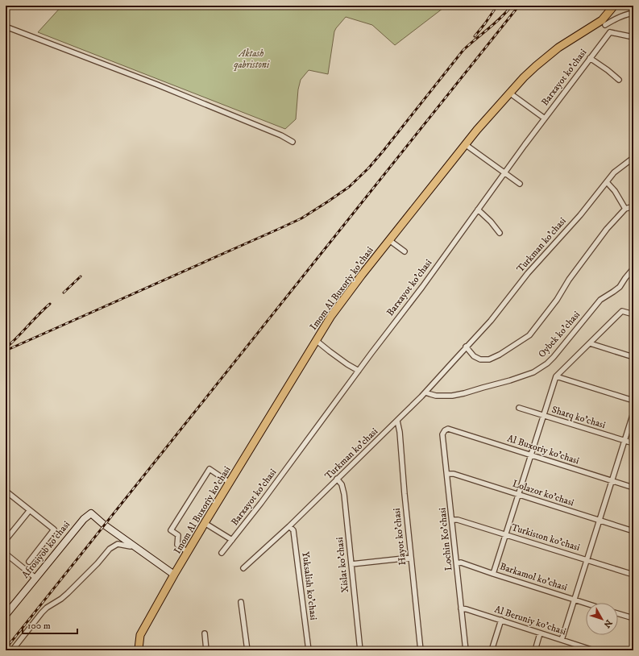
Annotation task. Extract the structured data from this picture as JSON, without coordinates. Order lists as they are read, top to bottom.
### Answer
{
  "streets": {
    "main road": ["Imom Al Buxoriy ko'chasi"],
    "street": [
      "Barxayot ko'chasi",
      "Turkman ko'chasi",
      "Oybek ko'chasi",
      "Sharq ko'chasi",
      "Al Buxoriy ko'chasi",
      "Lolazor ko'chasi",
      "Hayot ko'chasi",
      "Turkiston ko'chasi",
      "Lochin Ko'chasi",
      "Afrosiyob ko'chasi",
      "Xislat ko'chasi",
      "Barkamol ko'chasi",
      "Yuksalish ko'chasi",
      "Al Beruniy ko'chasi"
    ]
  },
  "crossings": [
    ["Turkman ko'chasi", "Oybek ko'chasi"],
    ["Turkman ko'chasi", "Hayot ko'chasi"],
    ["Turkman ko'chasi", "Xislat ko'chasi"],
    ["Turkman ko'chasi", "Yuksalish ko'chasi"],
    ["Al Buxoriy ko'chasi", "Lochin Ko'chasi"],
    ["Lolazor ko'chasi", "Lochin Ko'chasi"],
    ["Turkiston ko'chasi", "Lochin Ko'chasi"],
    ["Lochin Ko'chasi", "Barkamol ko'chasi"],
    ["Lochin Ko'chasi", "Al Beruniy ko'chasi"]
  ],
  "parks": ["Aktash qabristoni"],
  "scale_bar": "100 m",
  "north": "bottom right"
}
